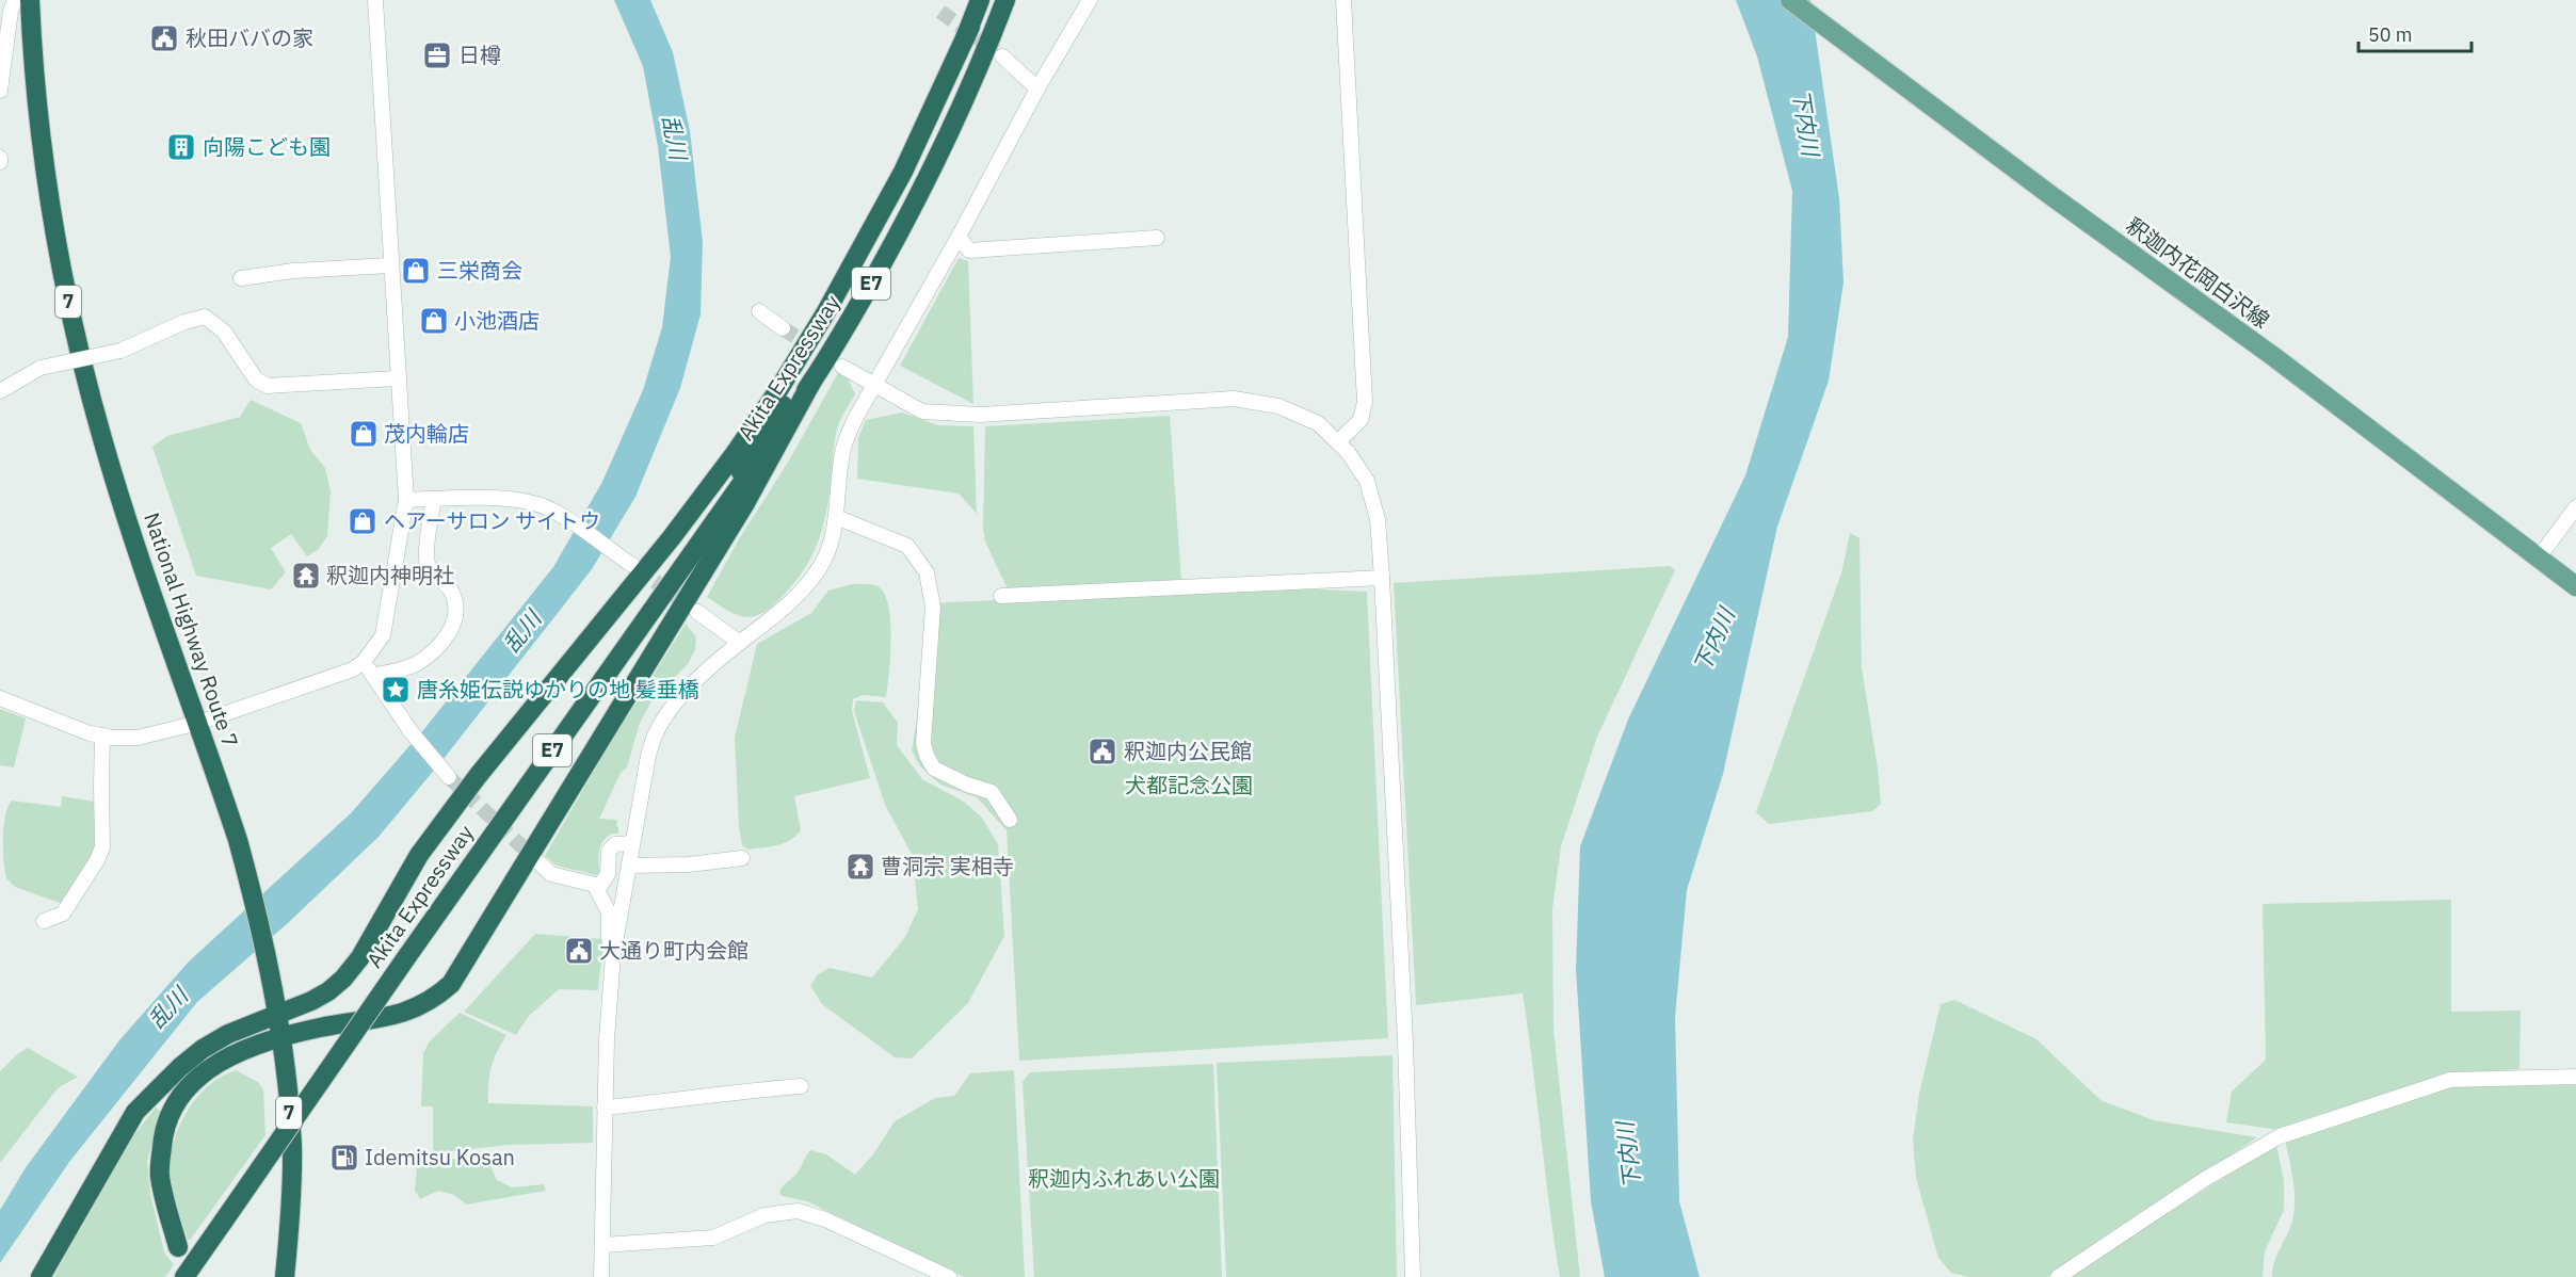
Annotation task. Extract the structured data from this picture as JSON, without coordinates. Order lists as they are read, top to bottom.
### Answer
{
  "streets": {
    "highway": [
      "E7",
      "7",
      "Akita Expressway",
      "National Highway Route 7"
    ],
    "main road": ["釈迦内花岡白沢線"]
  },
  "water": ["下内川", "乱川"],
  "parks": ["犬都記念公園", "釈迦内ふれあい公園"],
  "places": {
    "public building": ["秋田ババの家", "釈迦内公民館", "大通り町内会館"],
    "office": ["日樽"],
    "building": ["向陽こども園"],
    "shop": [
      "三栄商会",
      "小池酒店",
      "茂内輪店",
      "ヘアーサロン サイトウ"
    ],
    "temple": ["釈迦内神明社", "曹洞宗 実相寺"],
    "place": ["唐糸姫伝説ゆかりの地 髪垂橋"],
    "fuel station": ["Idemitsu Kosan"]
  },
  "scale_bar": "50 m"
}
